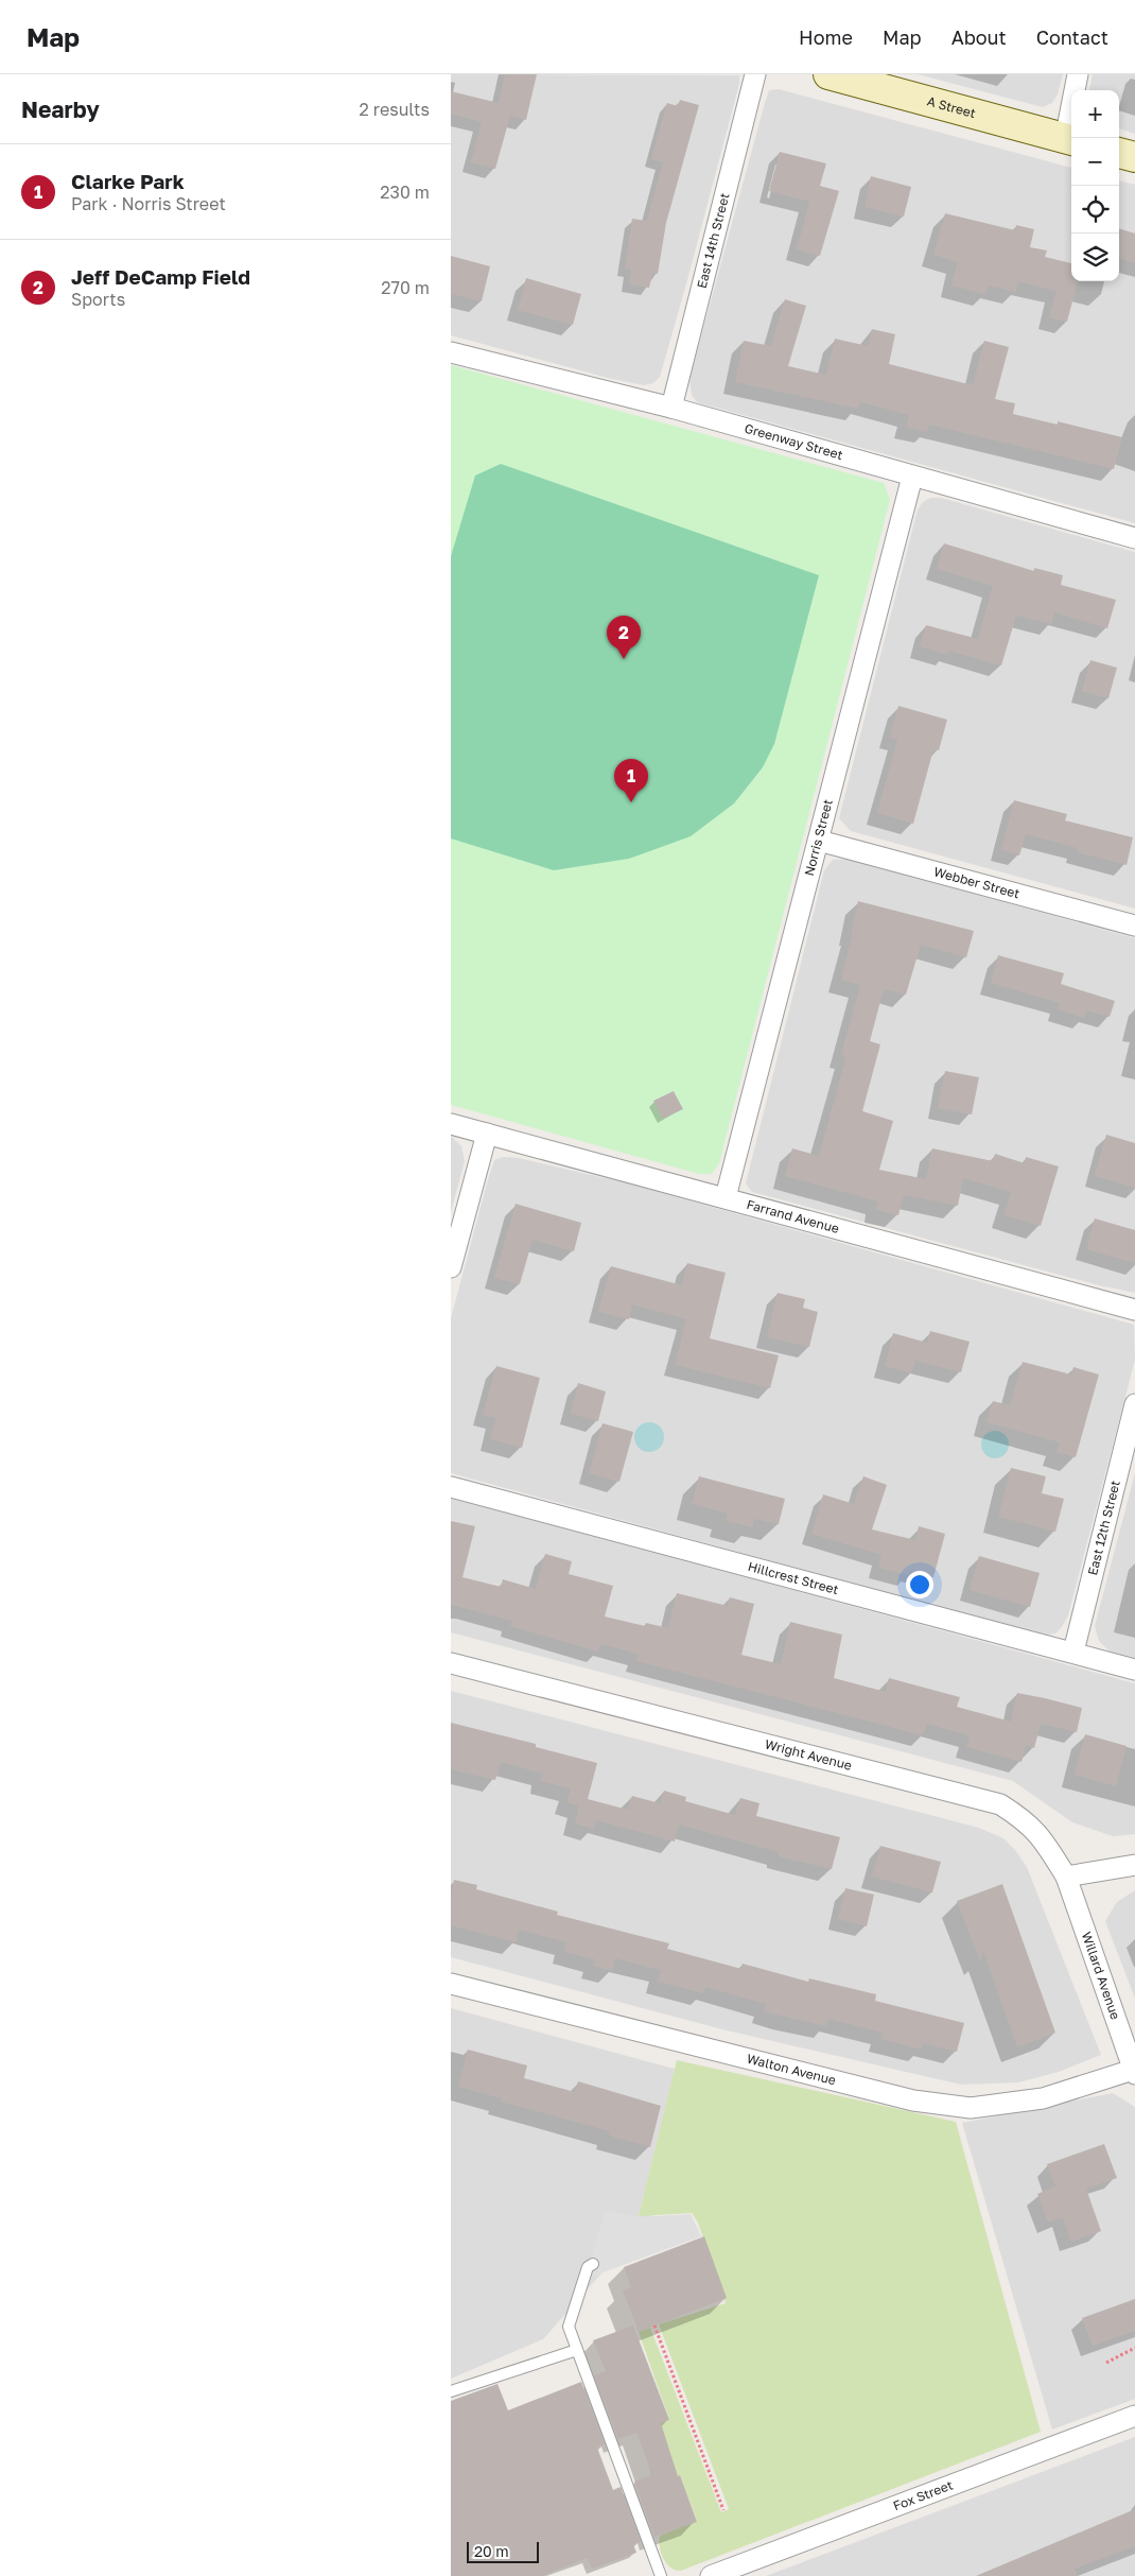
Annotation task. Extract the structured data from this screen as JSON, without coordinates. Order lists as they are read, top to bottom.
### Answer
{
  "streets": {
    "street": [
      "A Street",
      "East 14th Street",
      "Greenway Street",
      "Norris Street",
      "Webber Street",
      "Farrand Avenue",
      "East 12th Street",
      "Hillcrest Street",
      "Wright Avenue",
      "Willard Avenue",
      "Walton Avenue",
      "Fox Street"
    ]
  },
  "crossings": [
    ["East 14th Street", "Greenway Street"],
    ["Greenway Street", "Norris Street"],
    ["Norris Street", "Webber Street"],
    ["Norris Street", "Farrand Avenue"],
    ["East 12th Street", "Hillcrest Street"],
    ["Wright Avenue", "Willard Avenue"],
    ["Willard Avenue", "Walton Avenue"]
  ],
  "scale_bar": "20 m",
  "page": {
    "header": "Map",
    "nav": [
      "Home",
      "Map",
      "About",
      "Contact"
    ],
    "heading": ["Nearby", "2 results"],
    "map_buttons": ["+", "−"],
    "list": [
      {
        "mark": "1",
        "name": "Clarke Park",
        "note": "Park · Norris Street",
        "value": "230 m"
      },
      {
        "mark": "2",
        "name": "Jeff DeCamp Field",
        "note": "Sports",
        "value": "270 m"
      }
    ],
    "pins": ["2", "1"],
    "scale": "20 m"
  }
}
